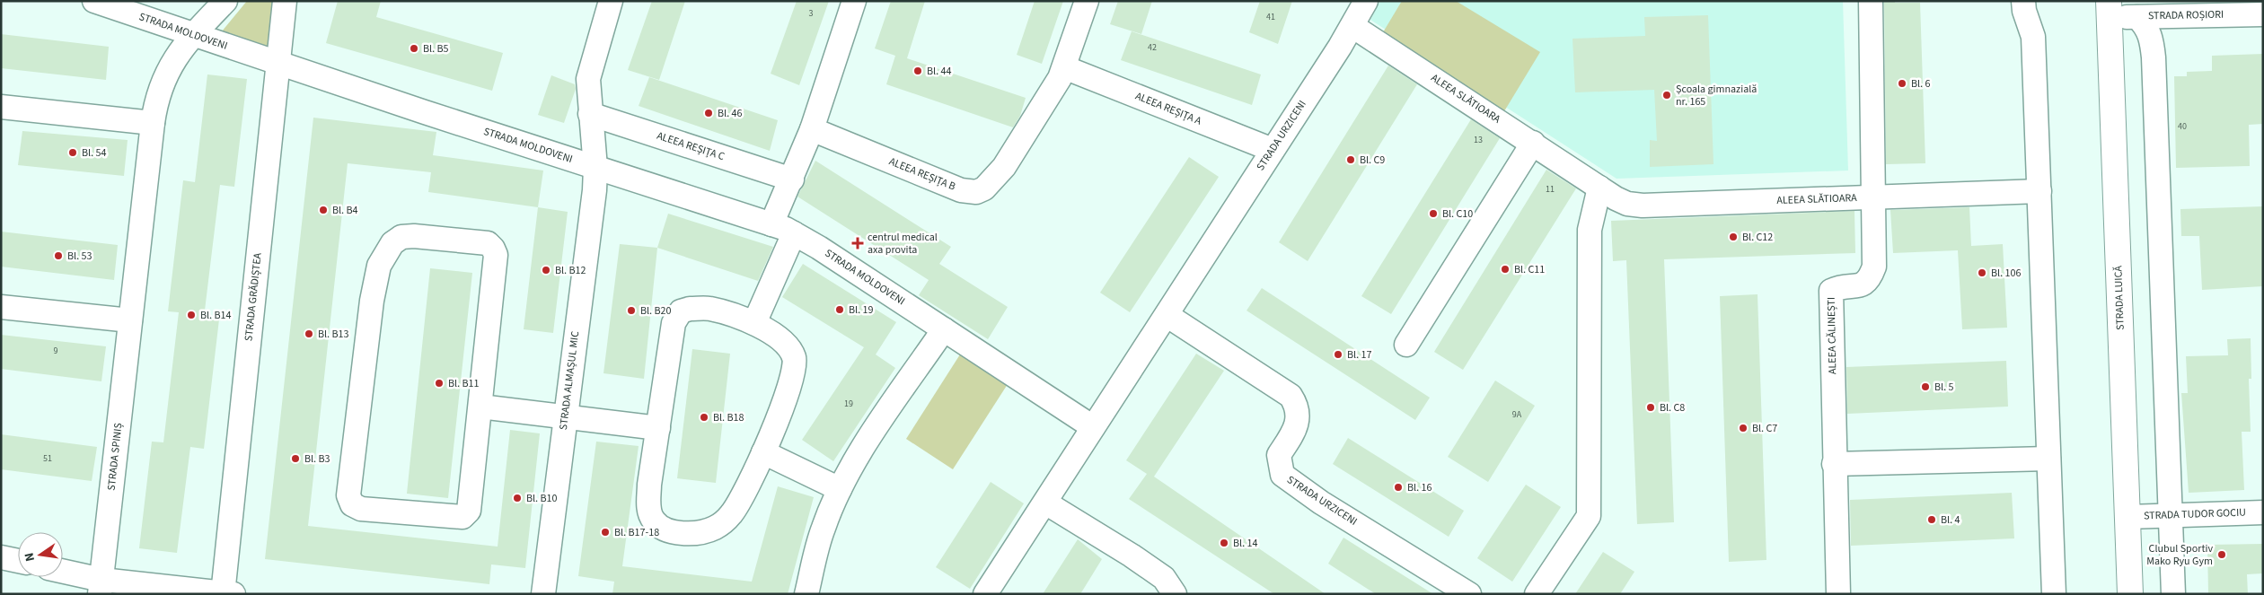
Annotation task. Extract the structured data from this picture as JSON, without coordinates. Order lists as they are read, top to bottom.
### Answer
{
  "streets": {
    "main road": ["STRADA LUICĂ"],
    "street": [
      "STRADA ROȘIORI",
      "STRADA MOLDOVENI",
      "ALEEA SLĂTIOARA",
      "ALEEA REȘIȚA A",
      "STRADA URZICENI",
      "ALEEA REȘIȚA C",
      "ALEEA REȘIȚA B",
      "STRADA GRĂDIȘTEA",
      "ALEEA CĂLINEȘTI",
      "STRADA ALMAȘUL MIC",
      "STRADA SPINIȘ",
      "STRADA TUDOR GOCIU"
    ]
  },
  "crossings": [
    ["STRADA ROȘIORI", "STRADA LUICĂ"],
    ["STRADA MOLDOVENI", "STRADA URZICENI"],
    ["STRADA MOLDOVENI", "STRADA GRĂDIȘTEA"],
    ["STRADA MOLDOVENI", "STRADA ALMAȘUL MIC"],
    ["STRADA MOLDOVENI", "STRADA SPINIȘ"],
    ["ALEEA SLĂTIOARA", "STRADA URZICENI"],
    ["ALEEA SLĂTIOARA", "ALEEA CĂLINEȘTI"],
    ["ALEEA REȘIȚA A", "STRADA URZICENI"],
    ["ALEEA REȘIȚA A", "ALEEA REȘIȚA B"],
    ["STRADA LUICĂ", "STRADA TUDOR GOCIU"]
  ],
  "places": {
    "other": [
      "Bl. B5",
      "Bl. 44",
      "Bl. 6",
      "Școala gimnazială nr. 165",
      "Bl. 46",
      "Bl. 54",
      "Bl. C9",
      "Bl. B4",
      "Bl. C10",
      "Bl. C12",
      "Bl. 53",
      "Bl. C11",
      "Bl. B12",
      "Bl. 106",
      "Bl. 19",
      "Bl. B20",
      "Bl. B14",
      "Bl. B13",
      "Bl. 17",
      "Bl. B11",
      "Bl. 5",
      "Bl. C8",
      "Bl. B18",
      "Bl. C7",
      "Bl. B3",
      "Bl. 16",
      "Bl. B10",
      "Bl. 4",
      "Bl. B17-18",
      "Bl. 14",
      "Clubul Sportiv Mako Ryu Gym"
    ],
    "health": ["centrul medical axa provita"]
  },
  "house_numbers": [
    "3",
    "41",
    "42",
    "40",
    "13",
    "11",
    "9",
    "19",
    "9A",
    "51"
  ],
  "north": "left"
}
